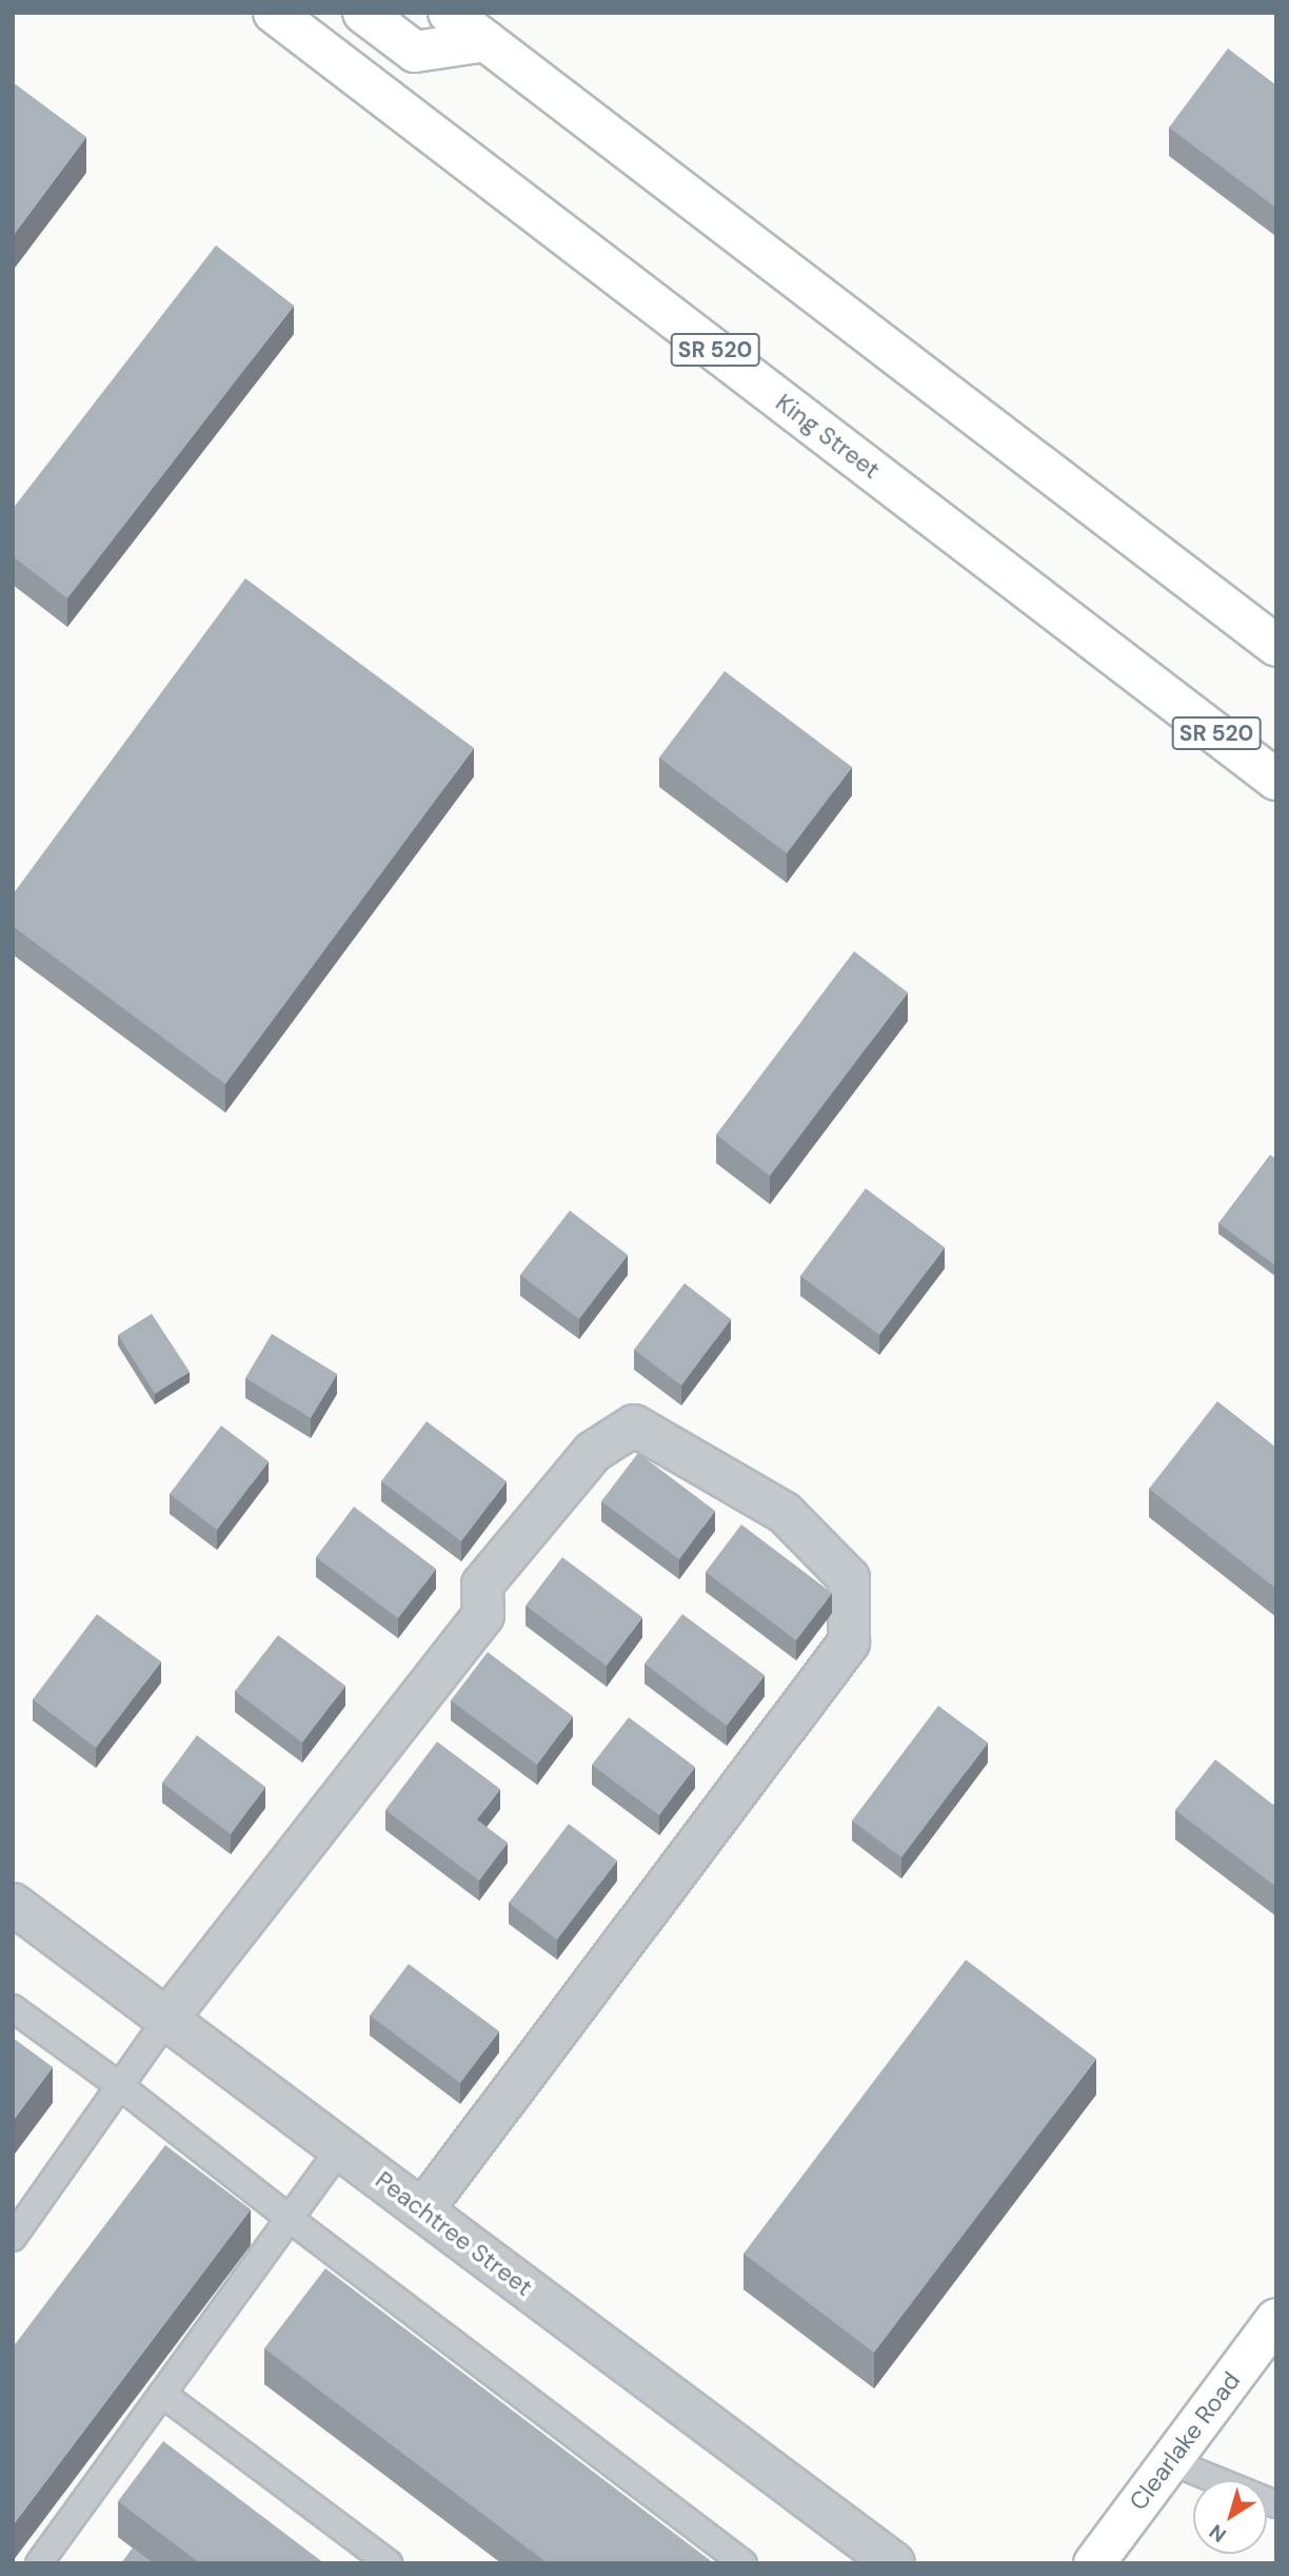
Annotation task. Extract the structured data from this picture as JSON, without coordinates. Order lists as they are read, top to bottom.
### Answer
{
  "streets": {
    "main road": ["SR 520", "King Street", "Clearlake Road"],
    "street": ["Peachtree Street"]
  },
  "north": "bottom left"
}
